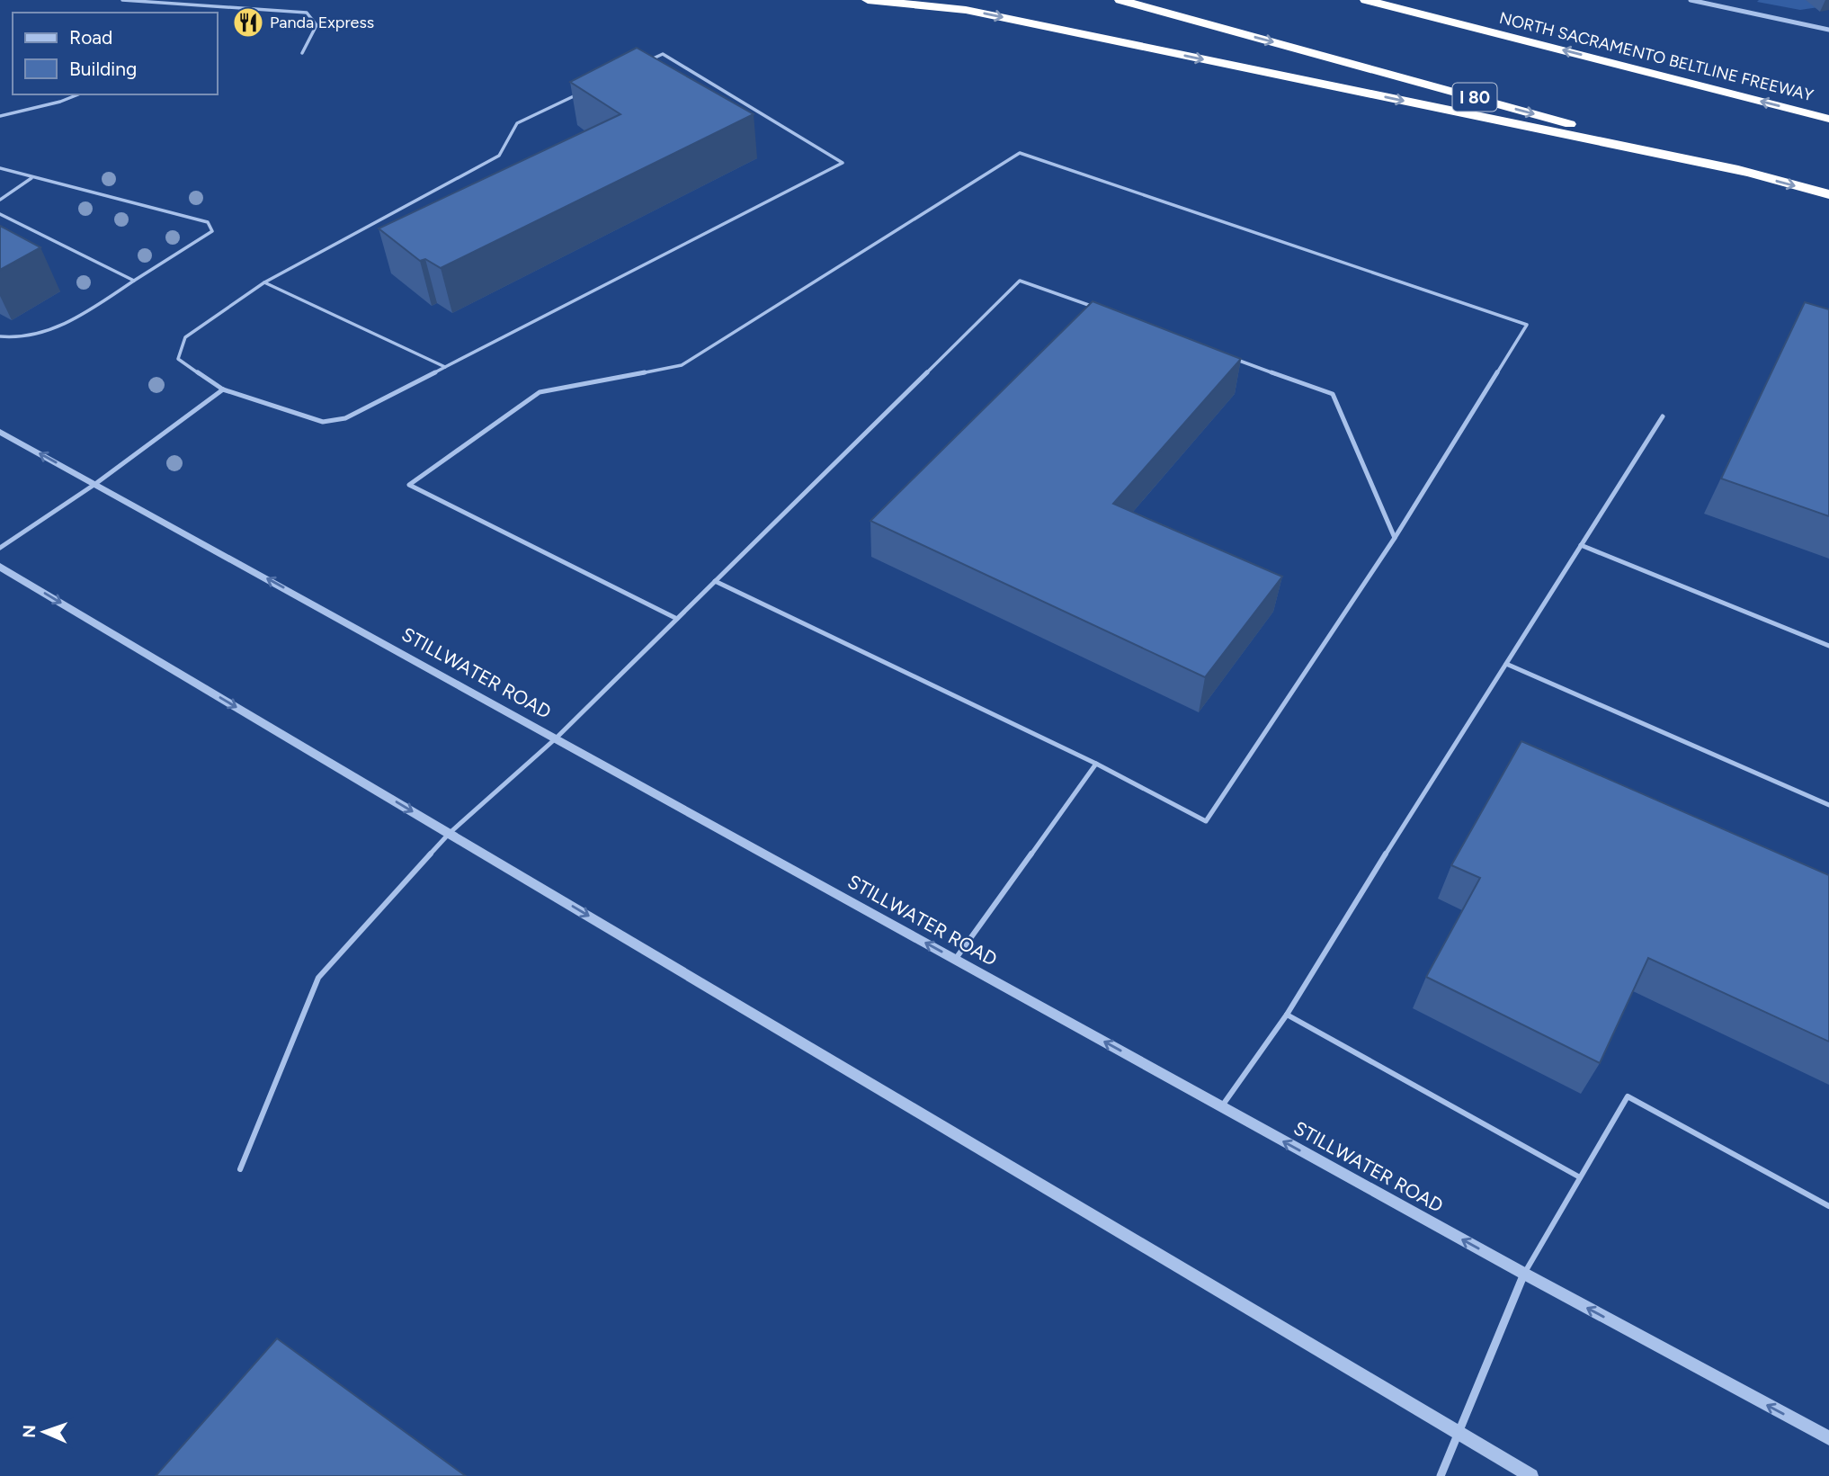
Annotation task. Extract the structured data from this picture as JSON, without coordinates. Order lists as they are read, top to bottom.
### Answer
{
  "streets": {
    "highway": ["NORTH SACRAMENTO BELTLINE FREEWAY", "I 80"],
    "street": ["STILLWATER ROAD"]
  },
  "one_way": ["STILLWATER ROAD"],
  "places": {
    "restaurant": ["Panda Express"]
  },
  "legend": ["Road", "Building"],
  "north": "left"
}
